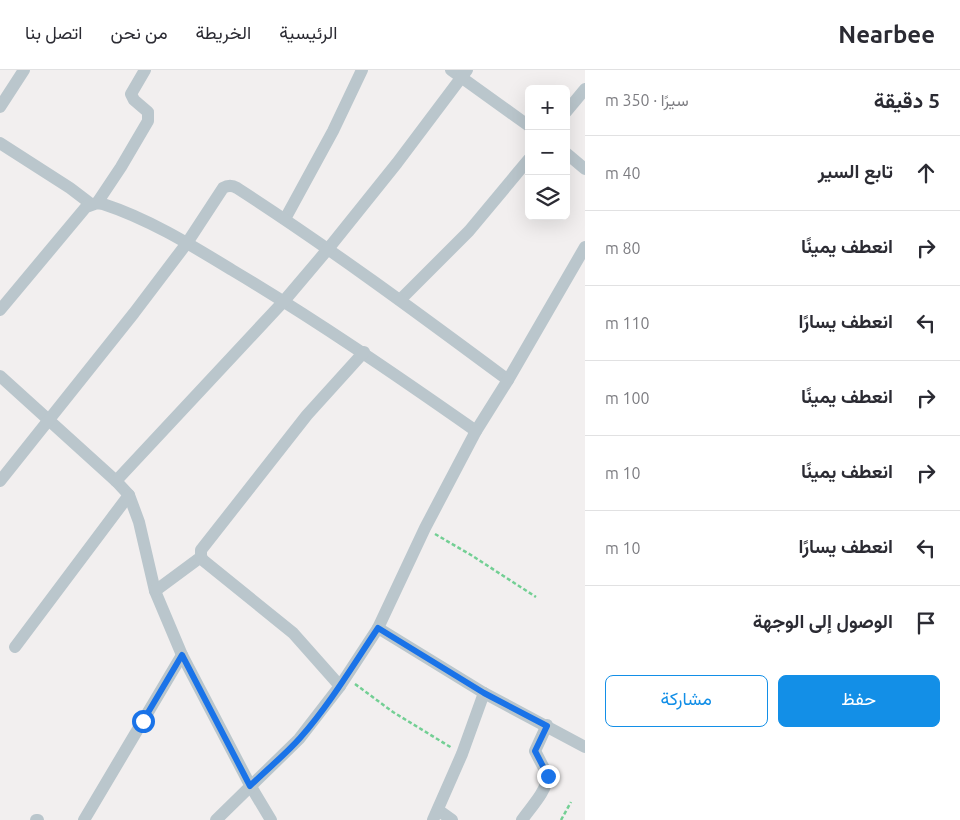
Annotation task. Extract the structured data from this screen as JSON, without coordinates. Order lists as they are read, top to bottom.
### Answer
{
  "page": {
    "header": "Nearbee",
    "nav": [
      "الرئيسية",
      "الخريطة",
      "من نحن",
      "اتصل بنا"
    ],
    "heading": ["5 دقيقة", "سيرًا · 350 m"],
    "map_buttons": ["+", "−"],
    "list": [
      ["تابع السير", "40 m"],
      ["انعطف يمينًا", "80 m"],
      ["انعطف يسارًا", "110 m"],
      ["انعطف يمينًا", "100 m"],
      ["انعطف يمينًا", "10 m"],
      ["انعطف يسارًا", "10 m"],
      "الوصول إلى الوجهة"
    ],
    "buttons": ["حفظ", "مشاركة"]
  }
}
